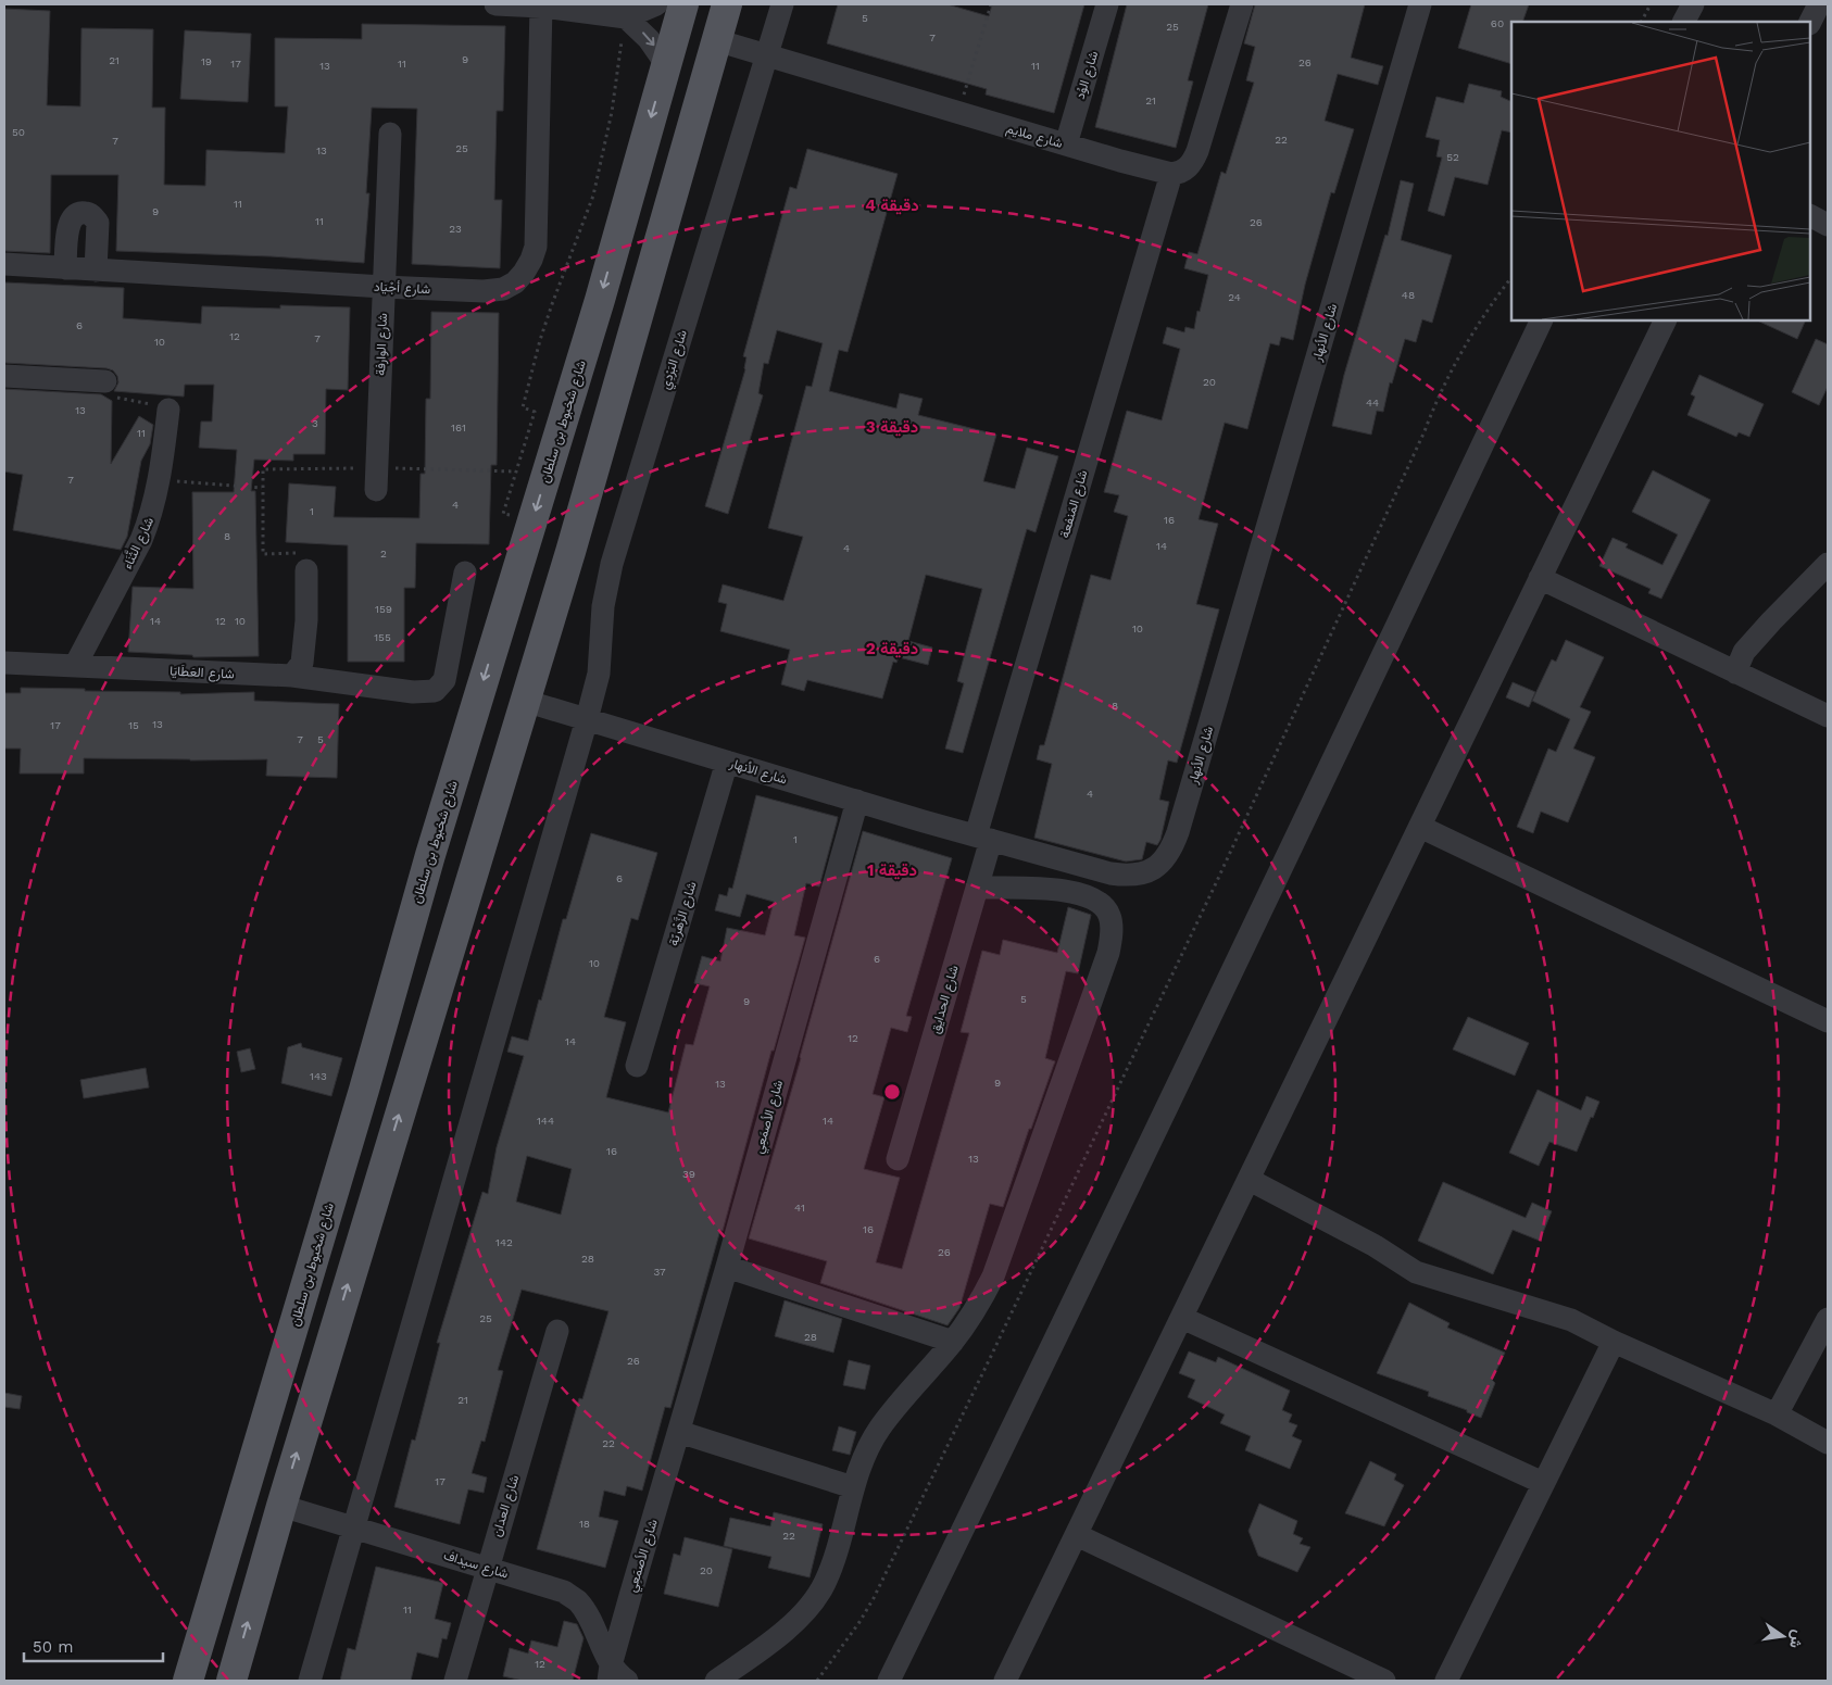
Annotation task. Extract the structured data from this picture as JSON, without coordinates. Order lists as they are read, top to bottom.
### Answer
{
  "streets": {
    "main road": ["شارع شخبوط بن سلطان"],
    "street": [
      "شارع الوُد",
      "شارع ملايم",
      "شارع أجْيَاد",
      "شارع الأنهار",
      "شارع الوارفة",
      "شارع البَرْدِي",
      "شارع المَنفعة",
      "شارع الثَّنَاء",
      "شارع العَطَايَا",
      "شارع الزَّهْريّة",
      "شارع الحدايق",
      "شارع الأصمَعِي",
      "شارع العدان",
      "شارع سيداف"
    ]
  },
  "crossings": [
    ["شارع الوُد", "شارع ملايم"],
    ["شارع ملايم", "شارع البَرْدِي"],
    ["شارع ملايم", "شارع المَنفعة"],
    ["شارع أجْيَاد", "شارع الوارفة"],
    ["شارع الأنهار", "شارع البَرْدِي"],
    ["شارع الأنهار", "شارع المَنفعة"],
    ["شارع الأنهار", "شارع الزَّهْريّة"],
    ["شارع الأنهار", "شارع الحدايق"],
    ["شارع الأنهار", "شارع الأصمَعِي"],
    ["شارع البَرْدِي", "شارع سيداف"],
    ["شارع المَنفعة", "شارع الحدايق"],
    ["شارع الثَّنَاء", "شارع العَطَايَا"],
    ["شارع الأصمَعِي", "شارع سيداف"],
    ["شارع العدان", "شارع سيداف"]
  ],
  "house_numbers": [
    "5",
    "60",
    "25",
    "7",
    "9",
    "21",
    "19",
    "26",
    "17",
    "11",
    "13",
    "11",
    "21",
    "50",
    "22",
    "7",
    "25",
    "13",
    "52",
    "11",
    "9",
    "11",
    "26",
    "23",
    "48",
    "24",
    "6",
    "12",
    "7",
    "10",
    "20",
    "44",
    "13",
    "3",
    "161",
    "11",
    "7",
    "4",
    "1",
    "16",
    "8",
    "14",
    "4",
    "2",
    "159",
    "14",
    "12",
    "10",
    "10",
    "155",
    "8",
    "13",
    "17",
    "15",
    "7",
    "5",
    "4",
    "1",
    "6",
    "6",
    "10",
    "5",
    "9",
    "12",
    "14",
    "143",
    "9",
    "13",
    "144",
    "14",
    "16",
    "13",
    "39",
    "41",
    "16",
    "142",
    "26",
    "28",
    "37",
    "25",
    "28",
    "26",
    "21",
    "22",
    "17",
    "18",
    "22",
    "20",
    "11",
    "12"
  ],
  "scale_bar": "50 m",
  "north": "right",
  "rings": [
    "4 دقيقة",
    "3 دقيقة",
    "2 دقيقة",
    "1 دقيقة"
  ]
}
